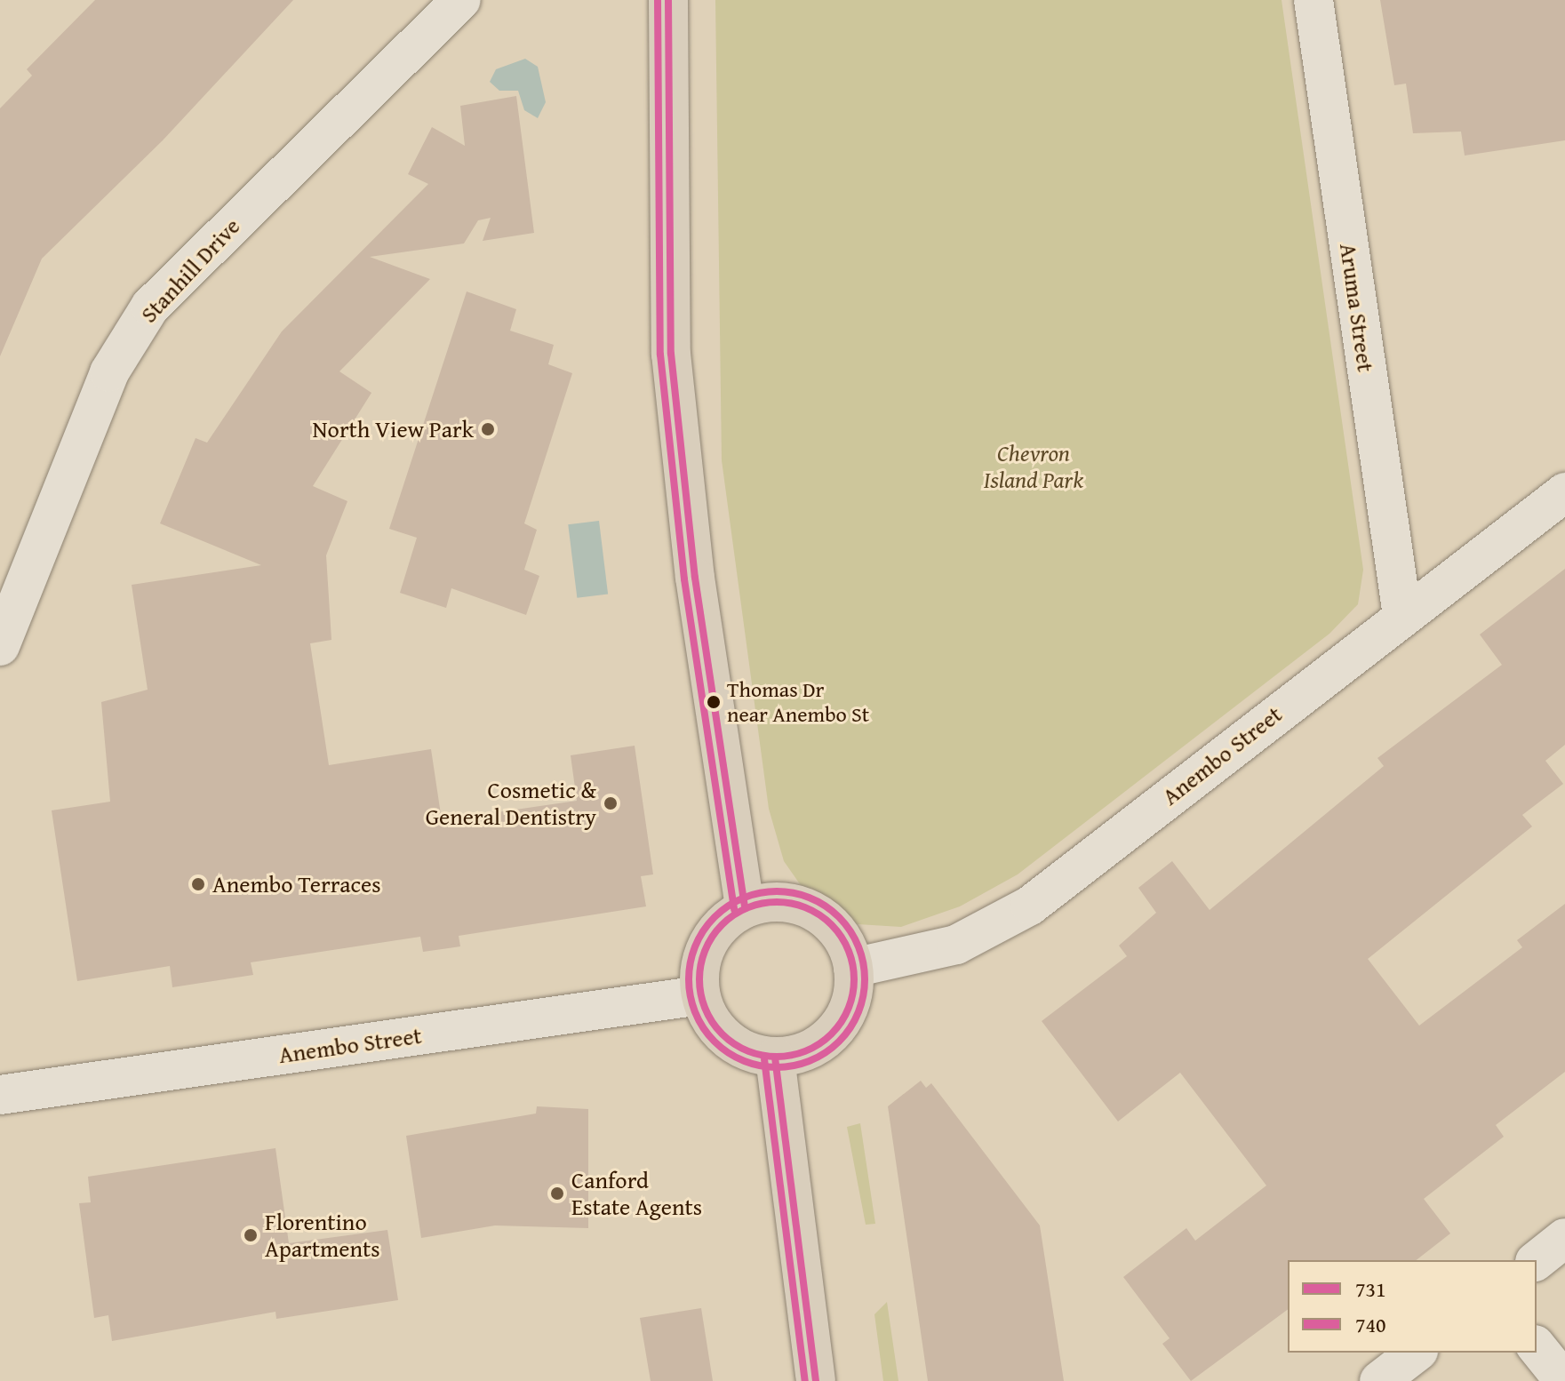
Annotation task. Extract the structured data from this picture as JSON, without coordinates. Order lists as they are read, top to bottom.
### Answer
{
  "streets": {
    "street": ["Stanhill Drive", "Aruma Street", "Anembo Street"]
  },
  "crossings": [
    ["Aruma Street", "Anembo Street"]
  ],
  "parks": ["Chevron Island Park"],
  "places": [
    "North View Park",
    "Thomas Dr near Anembo St",
    "Cosmetic & General Dentistry",
    "Anembo Terraces",
    "Canford Estate Agents",
    "Florentino Apartments"
  ],
  "lines": ["transit line 731", "transit line 740"],
  "legend": ["731", "740"]
}
